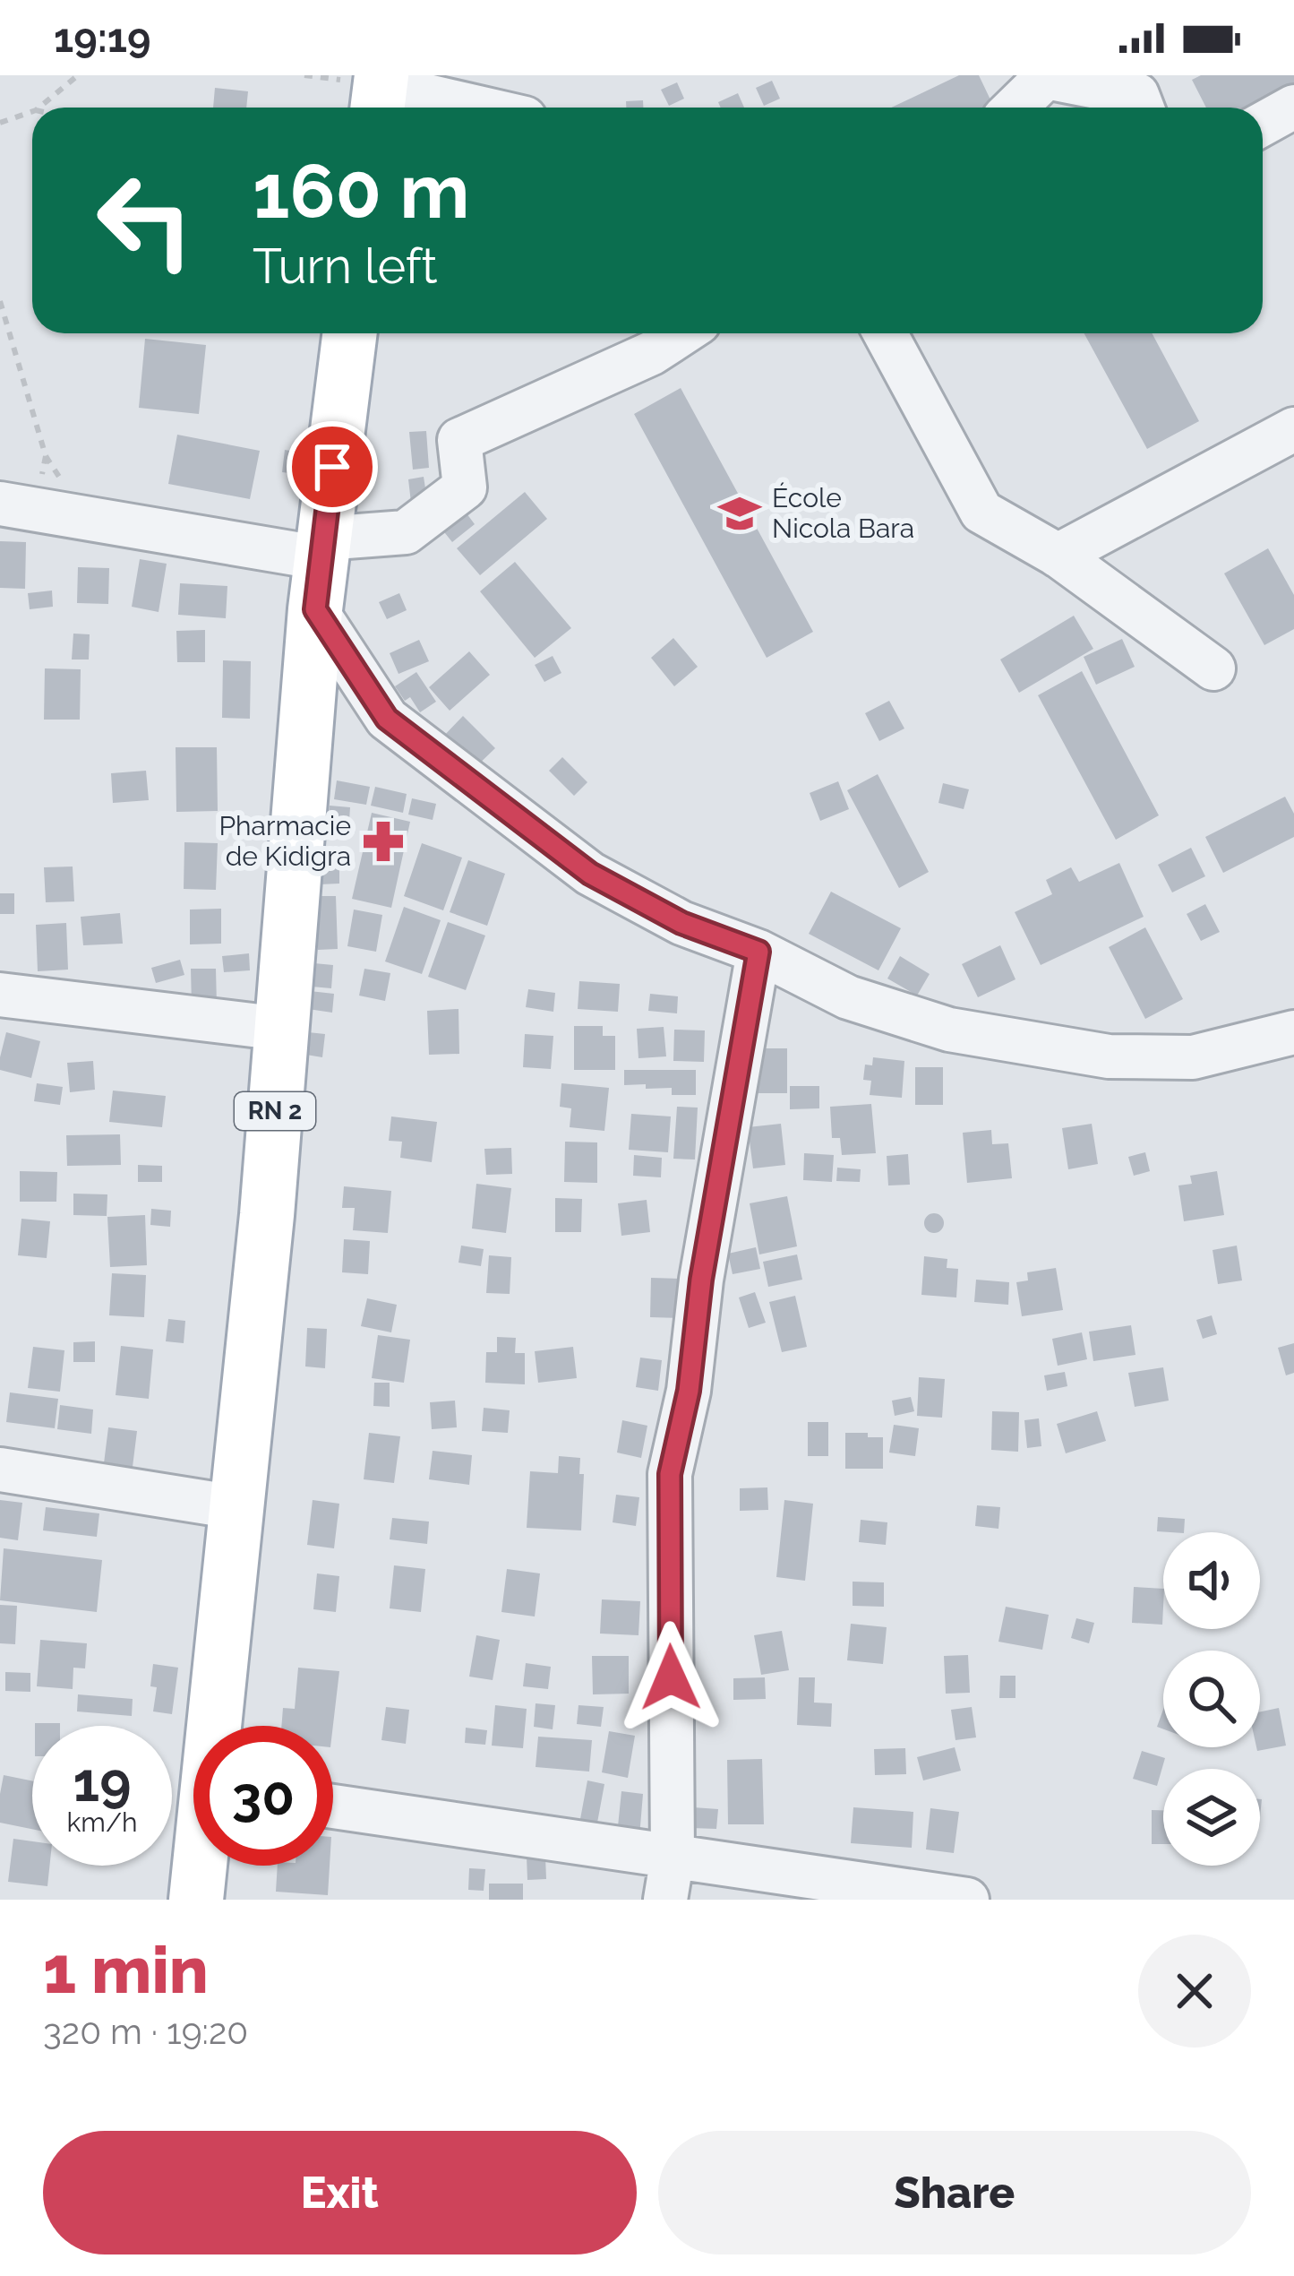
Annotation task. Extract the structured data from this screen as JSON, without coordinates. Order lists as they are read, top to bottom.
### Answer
{
  "streets": {
    "main road": ["RN 2"]
  },
  "places": {
    "school or university": ["École Nicola Bara"],
    "pharmacy": ["Pharmacie de Kidigra"]
  },
  "page": {
    "status": "19:19",
    "turn": ["160 m", "Turn left"],
    "speed": "19 km/h",
    "limit": "30",
    "heading": ["1 min", "320 m · 19:20"],
    "buttons": ["Exit", "Share"]
  }
}
